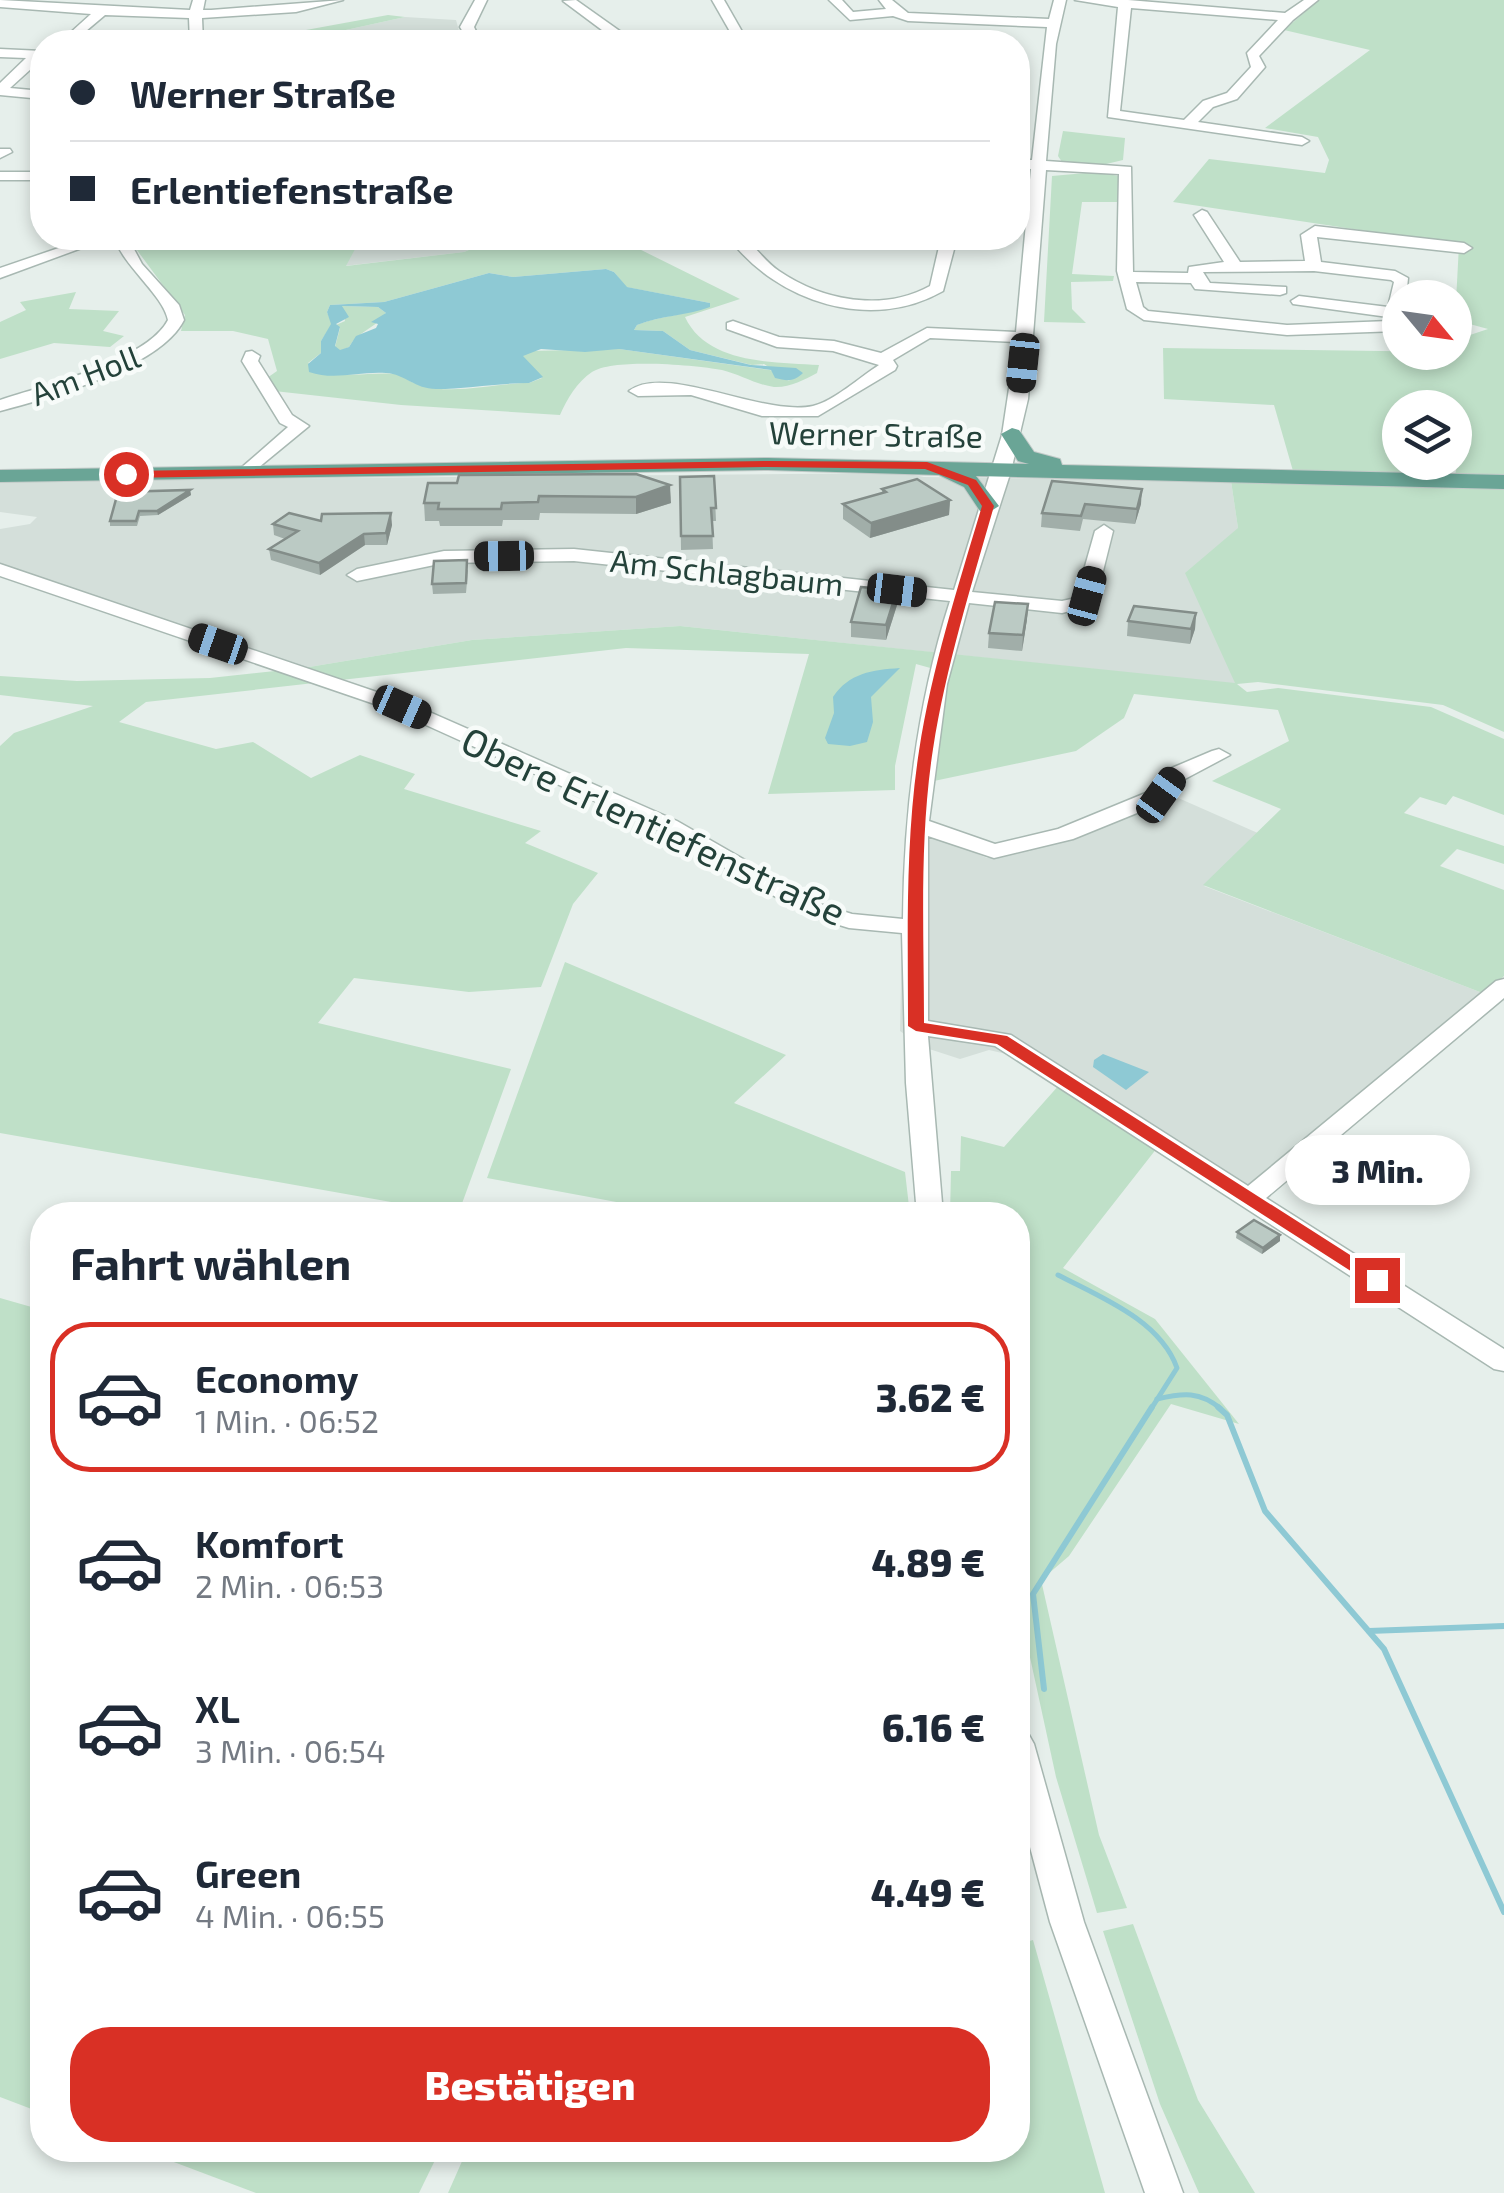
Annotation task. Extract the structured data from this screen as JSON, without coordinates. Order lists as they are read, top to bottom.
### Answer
{
  "streets": {
    "main road": ["Werner Straße"],
    "street": ["Am Holl", "Am Schlagbaum", "Obere Erlentiefenstraße"]
  },
  "north": "bottom right",
  "page": {
    "banner": ["Werner Straße", "Erlentiefenstraße"],
    "bubble": "3 Min.",
    "heading": "Fahrt wählen",
    "list": [
      {
        "name": "Economy",
        "note": "1 Min. · 06:52",
        "value": "3.62 €"
      },
      {
        "name": "Komfort",
        "note": "2 Min. · 06:53",
        "value": "4.89 €"
      },
      {
        "name": "XL",
        "note": "3 Min. · 06:54",
        "value": "6.16 €"
      },
      {
        "name": "Green",
        "note": "4 Min. · 06:55",
        "value": "4.49 €"
      }
    ],
    "buttons": "Bestätigen"
  }
}
